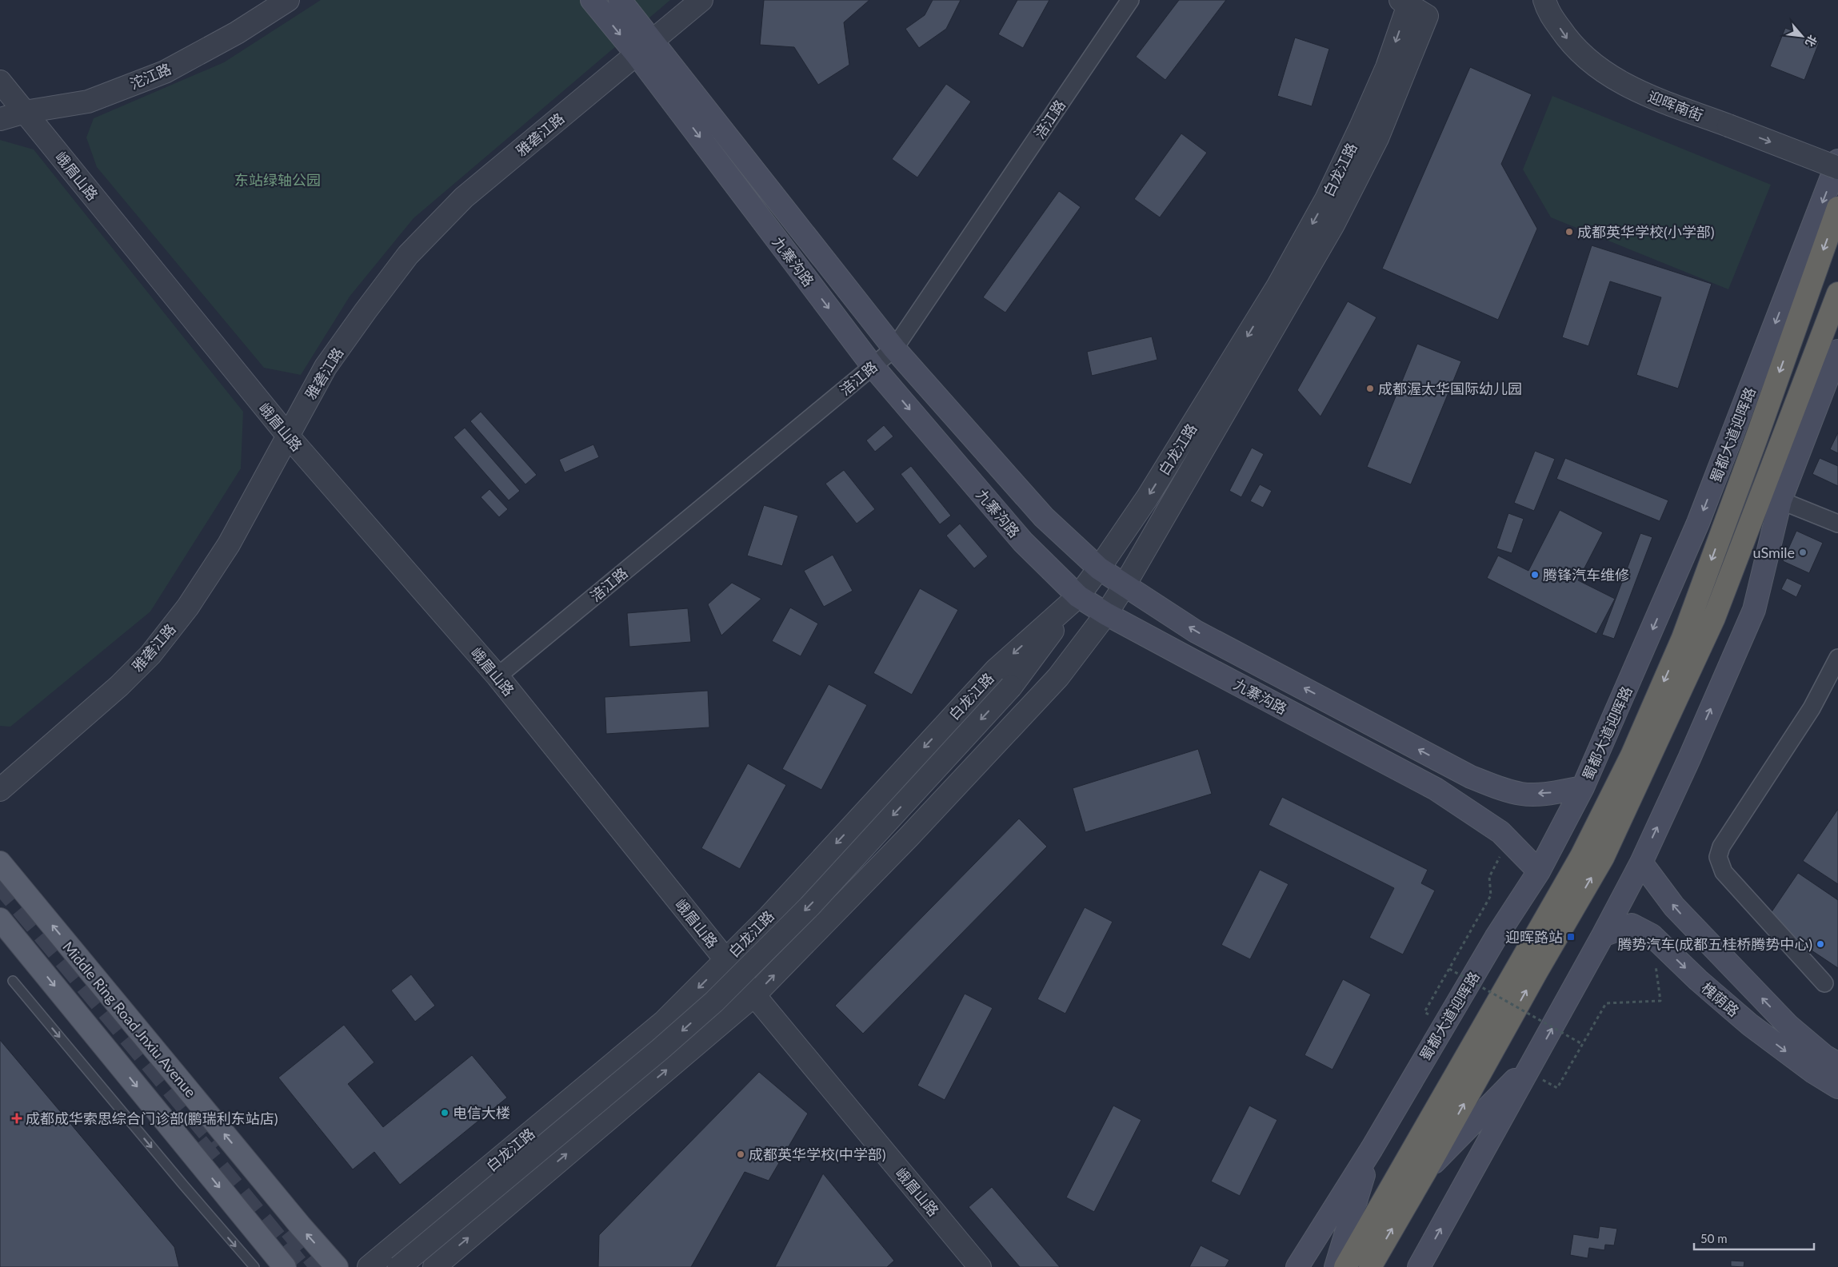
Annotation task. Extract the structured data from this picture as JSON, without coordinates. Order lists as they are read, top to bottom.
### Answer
{
  "streets": {
    "highway": ["蜀都大道迎晖路"],
    "main road": ["九寨沟路", "槐荫路", "Middle Ring Road Jnxiu Avenue"],
    "street": [
      "沱江路",
      "迎晖南街",
      "涪江路",
      "雅砻江路",
      "白龙江路",
      "峨眉山路"
    ]
  },
  "crossings": [
    ["沱江路", "峨眉山路"],
    ["涪江路", "峨眉山路"],
    ["涪江路", "九寨沟路"],
    ["雅砻江路", "峨眉山路"],
    ["雅砻江路", "九寨沟路"],
    ["白龙江路", "峨眉山路"],
    ["白龙江路", "九寨沟路"],
    ["九寨沟路", "蜀都大道迎晖路"]
  ],
  "one_way": ["迎晖南街"],
  "parks": ["东站绿轴公园"],
  "places": {
    "other": [
      "成都英华学校(小学部)",
      "成都渥太华国际幼儿园",
      "uSmile",
      "腾锋汽车维修",
      "腾势汽车(成都五桂桥腾势中心)",
      "电信大楼",
      "成都英华学校(中学部)"
    ],
    "transit": ["迎晖路站"],
    "health": ["成都成华索思综合门诊部(鹏瑞利东站店)"]
  },
  "scale_bar": "50 m",
  "north": "bottom right"
}
